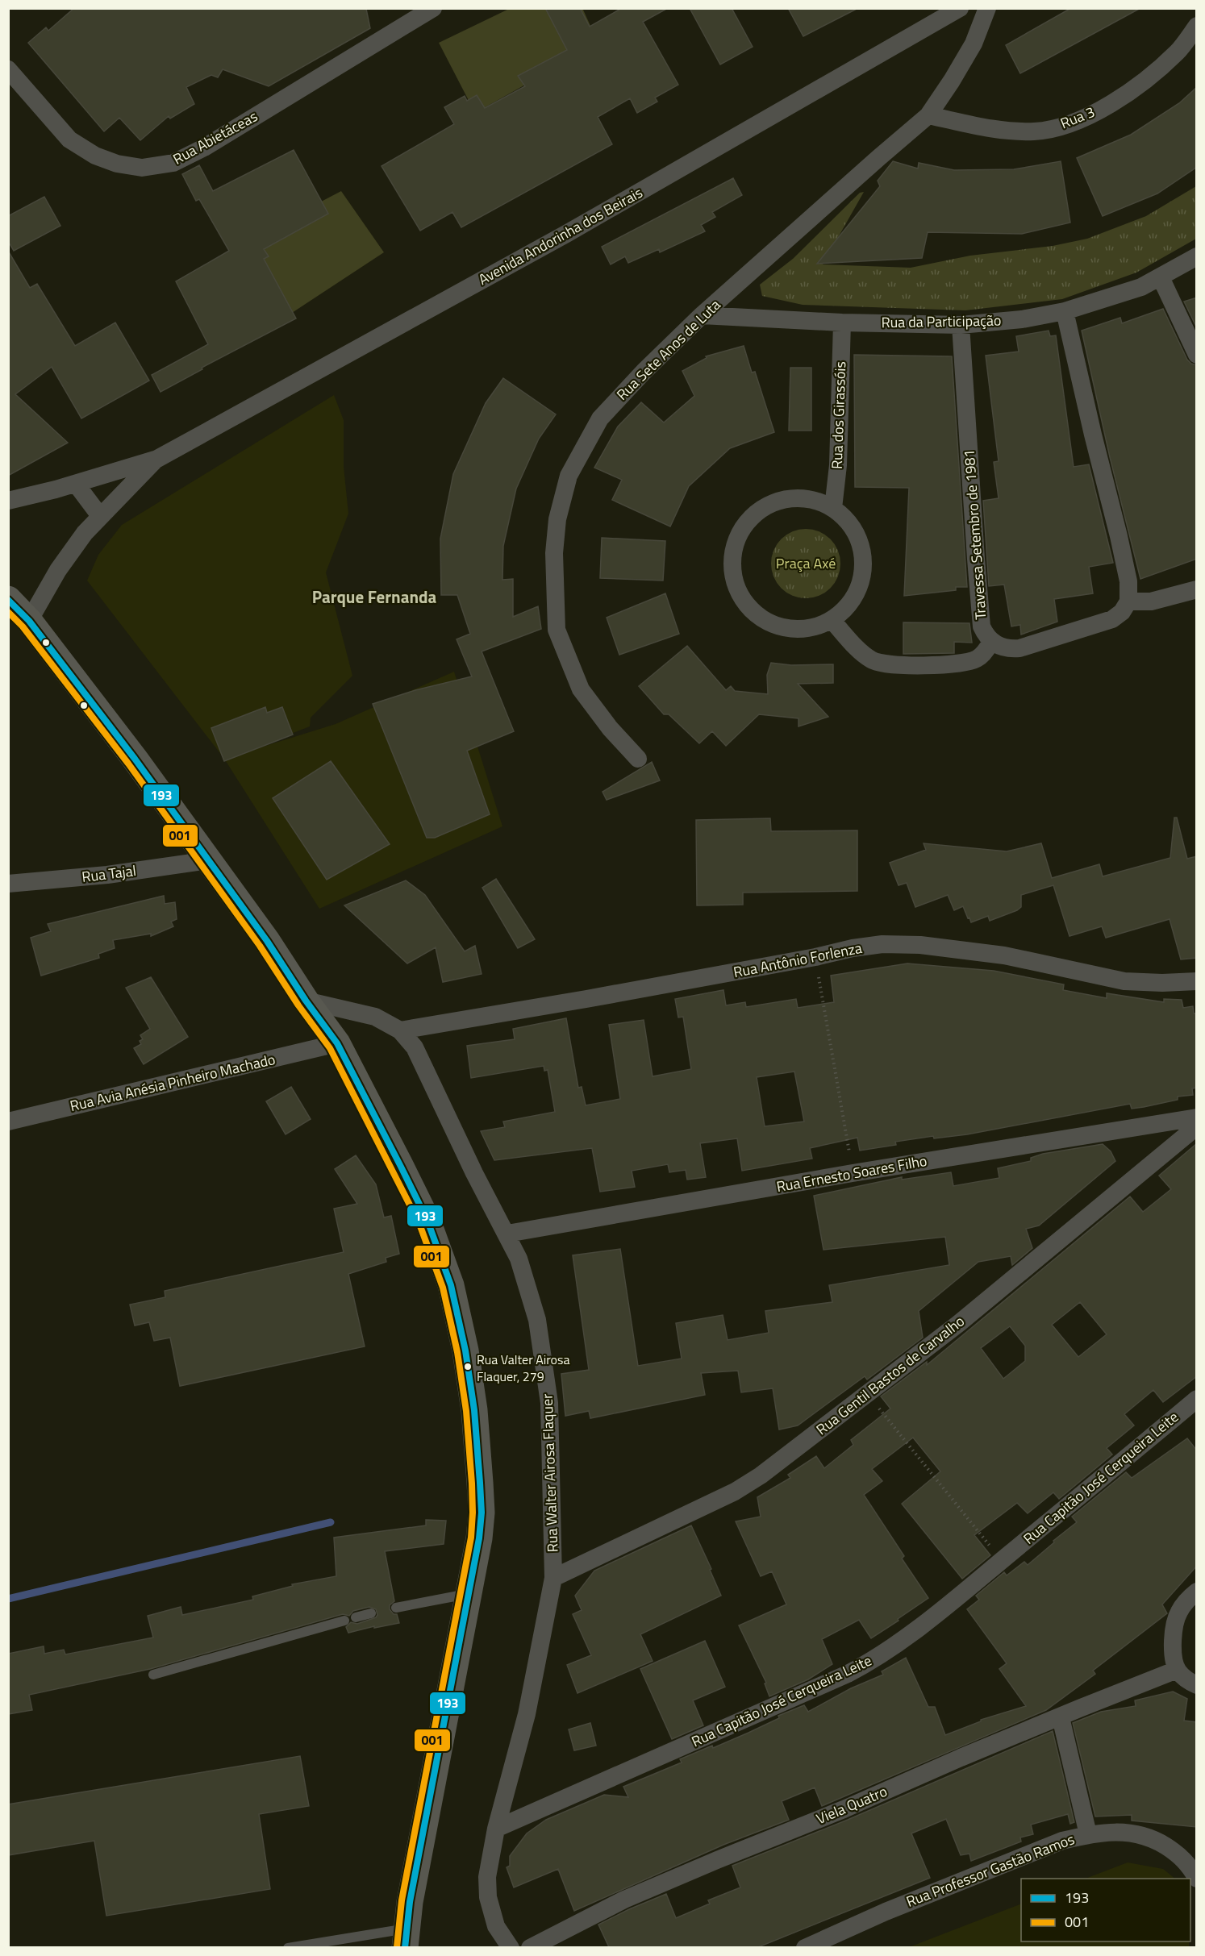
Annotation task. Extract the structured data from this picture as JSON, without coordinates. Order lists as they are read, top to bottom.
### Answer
{
  "streets": {
    "street": [
      "Rua 3",
      "Rua Abietáceas",
      "Avenida Andorinha dos Beirais",
      "Rua da Participação",
      "Rua Sete Anos de Luta",
      "Rua dos Girassóis",
      "Travessa Setembro de 1981",
      "Rua Tajal",
      "Rua Antônio Forlenza",
      "Rua Avia Anésia Pinheiro Machado",
      "Rua Ernesto Soares Filho",
      "Rua Gentil Bastos de Carvalho",
      "Rua Walter Airosa Flaquer",
      "Rua Capitão José Cerqueira Leite",
      "Viela Quatro",
      "Rua Professor Gastão Ramos"
    ]
  },
  "crossings": [
    ["Rua 3", "Rua Sete Anos de Luta"],
    ["Rua da Participação", "Rua Sete Anos de Luta"],
    ["Rua da Participação", "Rua dos Girassóis"],
    ["Rua da Participação", "Travessa Setembro de 1981"],
    ["Rua Antônio Forlenza", "Rua Walter Airosa Flaquer"],
    ["Rua Ernesto Soares Filho", "Rua Walter Airosa Flaquer"],
    ["Rua Gentil Bastos de Carvalho", "Rua Walter Airosa Flaquer"],
    ["Rua Walter Airosa Flaquer", "Rua Capitão José Cerqueira Leite"]
  ],
  "districts": ["Parque Fernanda"],
  "parks": ["Praça Axé"],
  "places": ["Rua Valter Airosa Flaquer, 279"],
  "lines": ["transit line 193", "transit line 001"],
  "legend": ["193", "001"]
}
